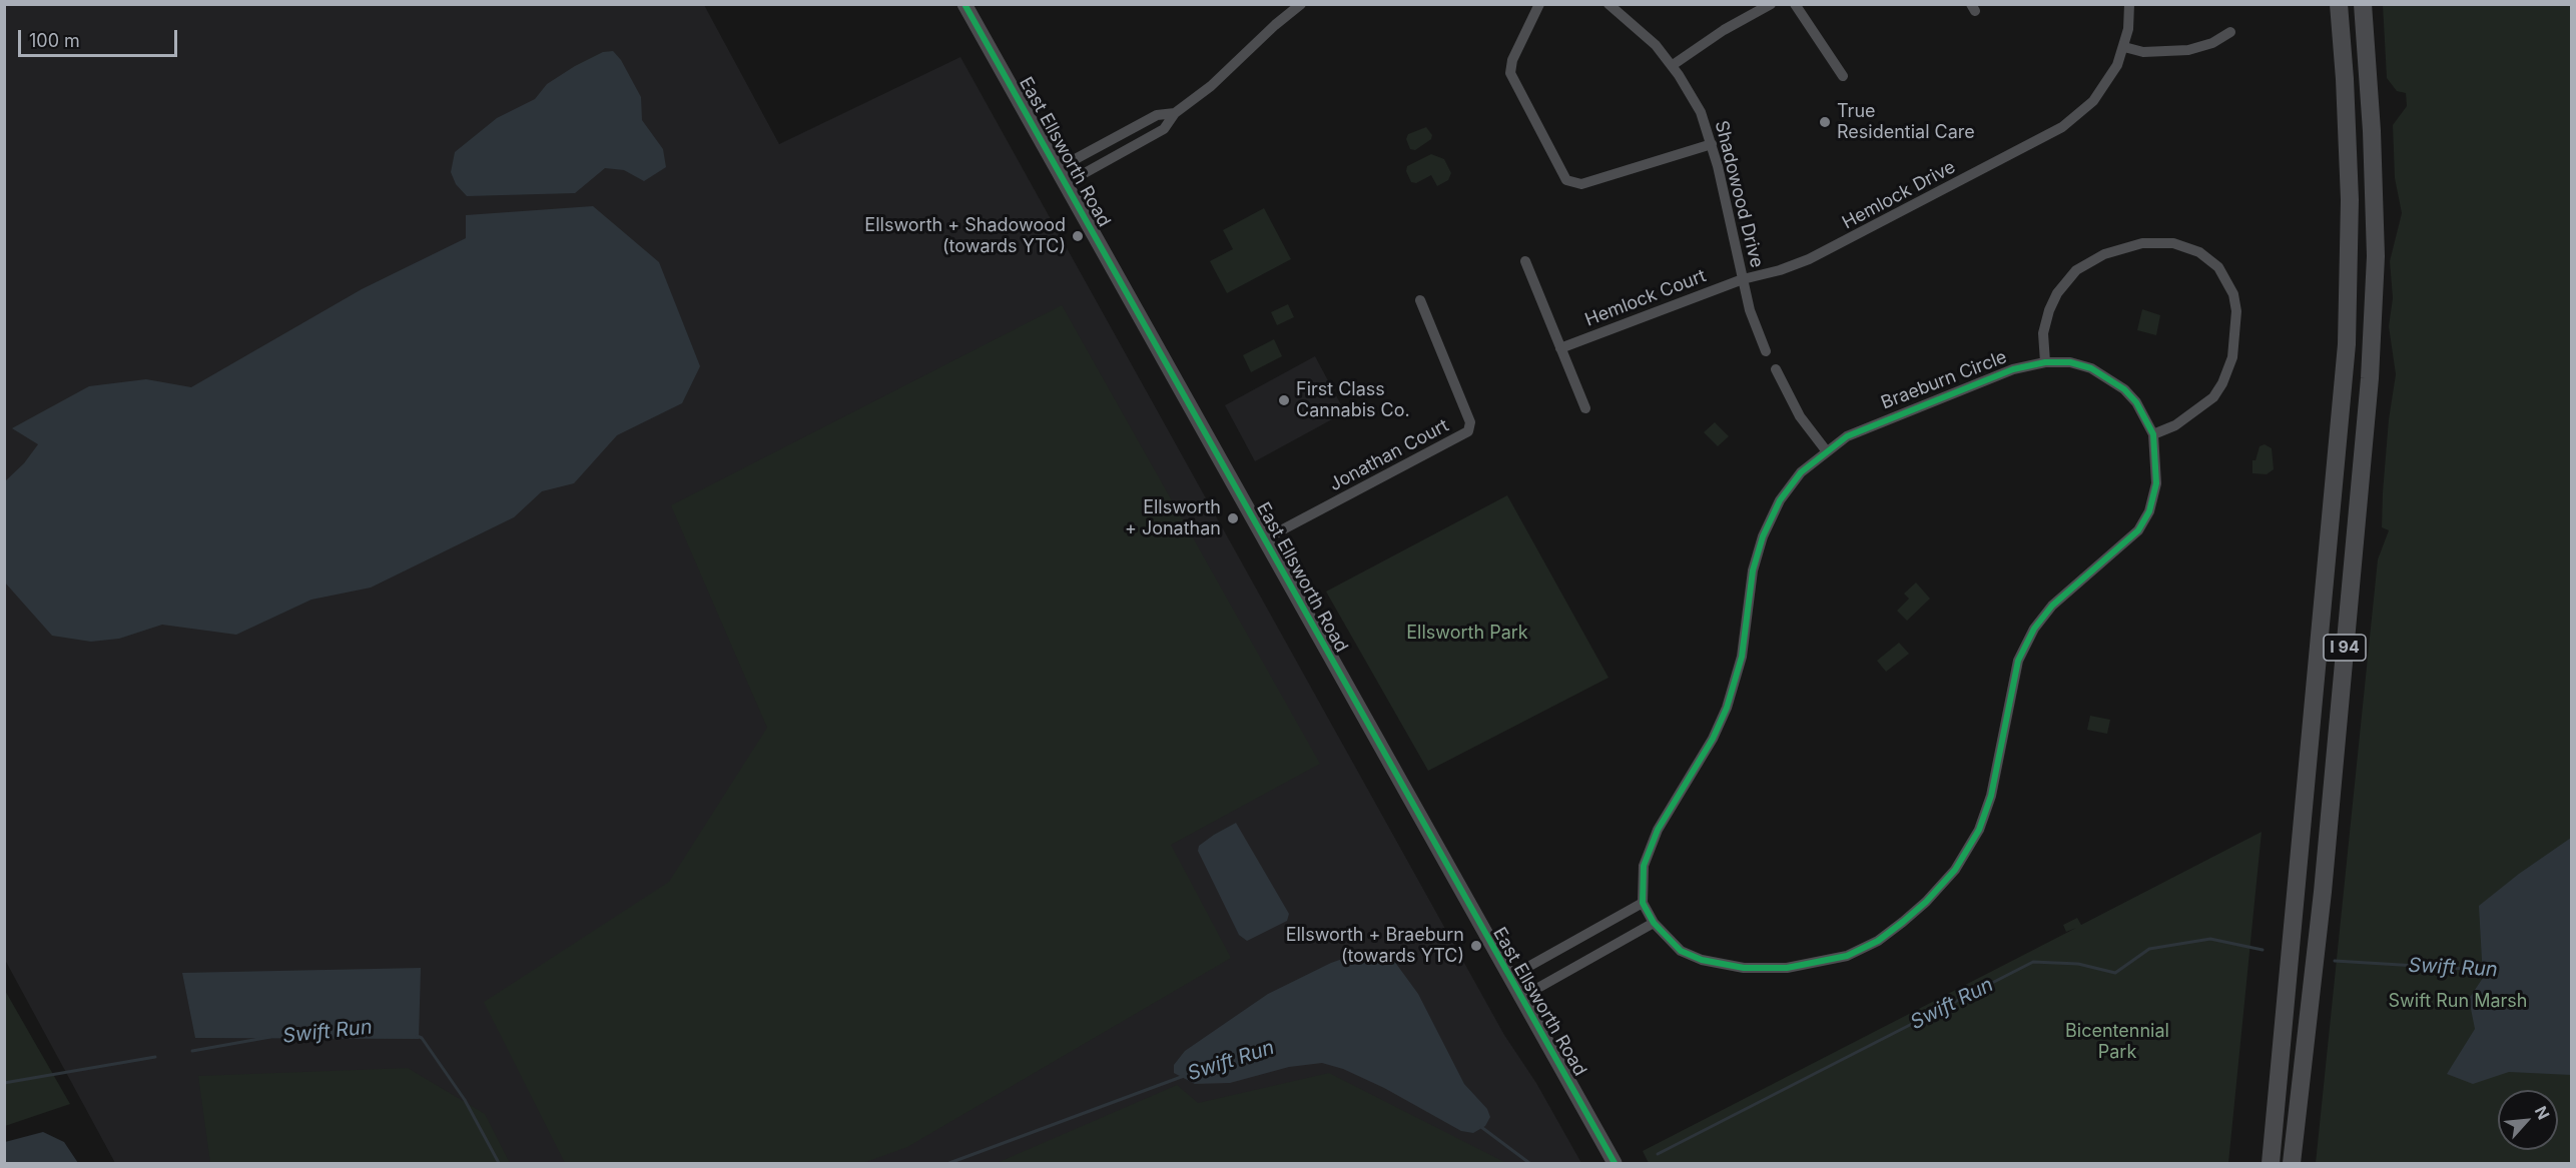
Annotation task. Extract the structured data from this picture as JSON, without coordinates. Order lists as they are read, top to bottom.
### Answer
{
  "streets": {
    "highway": ["I 94"],
    "main road": ["East Ellsworth Road"],
    "street": [
      "Shadowood Drive",
      "Hemlock Drive",
      "Hemlock Court",
      "Braeburn Circle",
      "Jonathan Court"
    ]
  },
  "crossings": [
    ["East Ellsworth Road", "Jonathan Court"],
    ["Shadowood Drive", "Hemlock Drive"],
    ["Shadowood Drive", "Hemlock Court"],
    ["Hemlock Drive", "Hemlock Court"]
  ],
  "water": ["Swift Run"],
  "parks": ["Ellsworth Park", "Swift Run Marsh", "Bicentennial Park"],
  "places": [
    "True Residential Care",
    "Ellsworth + Shadowood (towards YTC)",
    "First Class Cannabis Co.",
    "Ellsworth + Jonathan",
    "Ellsworth + Braeburn (towards YTC)"
  ],
  "scale_bar": "100 m",
  "north": "top right"
}
